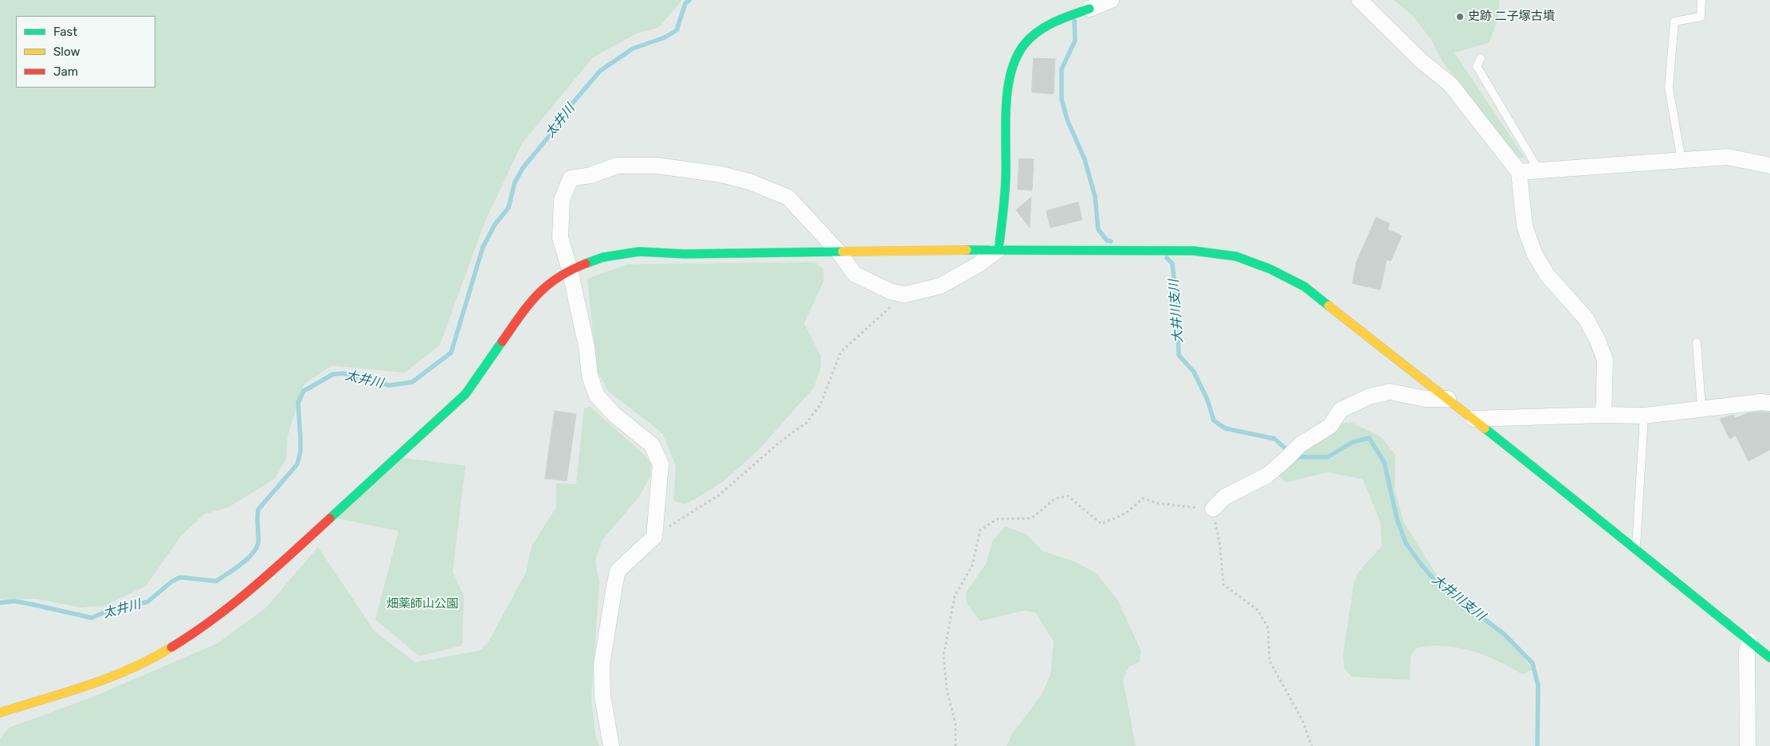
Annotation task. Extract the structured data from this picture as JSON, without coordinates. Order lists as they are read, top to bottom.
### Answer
{
  "water": ["太井川", "大井川支川"],
  "parks": ["畑薬師山公園"],
  "places": ["史跡 二子塚古墳"],
  "legend": ["Fast", "Slow", "Jam"]
}
